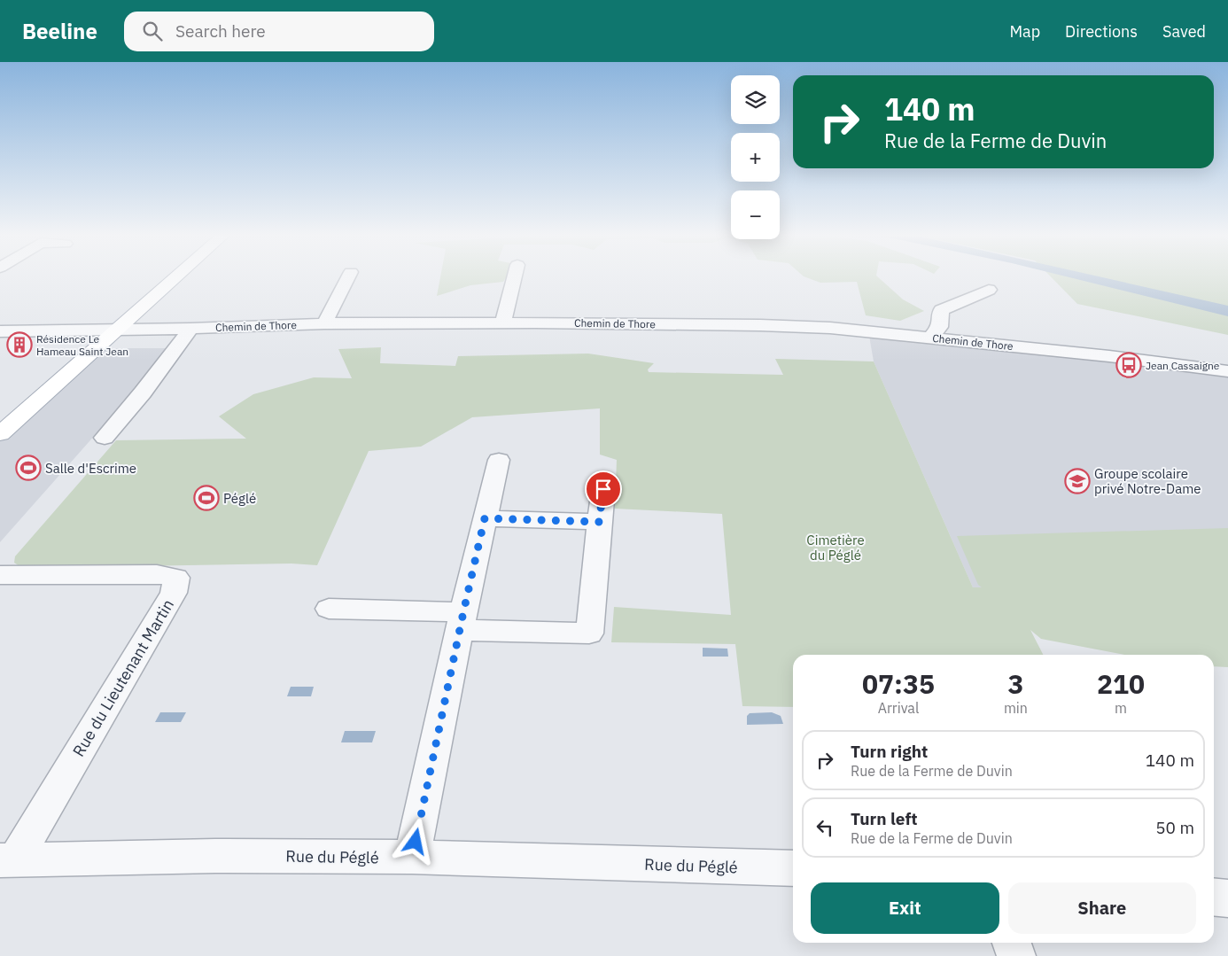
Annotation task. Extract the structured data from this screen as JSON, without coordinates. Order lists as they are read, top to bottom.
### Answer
{
  "streets": {
    "street": ["Chemin de Thore", "Rue du Lieutenant Martin", "Rue du Péglé"]
  },
  "crossings": [
    ["Rue du Lieutenant Martin", "Rue du Péglé"]
  ],
  "parks": ["Cimetière du Péglé"],
  "places": {
    "building": ["Résidence Le Hameau Saint Jean"],
    "bus stop": ["Jean Cassaigne"],
    "sports": ["Salle d'Escrime", "Péglé"],
    "school or university": ["Groupe scolaire privé Notre-Dame"]
  },
  "page": {
    "header": "Beeline",
    "search": "Search here",
    "nav": ["Map", "Directions", "Saved"],
    "map_buttons": ["+", "−"],
    "turn": ["140 m", "Rue de la Ferme de Duvin"],
    "eta": [
      "07:35",
      "Arrival",
      "3",
      "min",
      "210",
      "m"
    ],
    "list": [
      {
        "name": "Turn right",
        "note": "Rue de la Ferme de Duvin",
        "value": "140 m"
      },
      {
        "name": "Turn left",
        "note": "Rue de la Ferme de Duvin",
        "value": "50 m"
      }
    ],
    "buttons": ["Exit", "Share"]
  }
}
